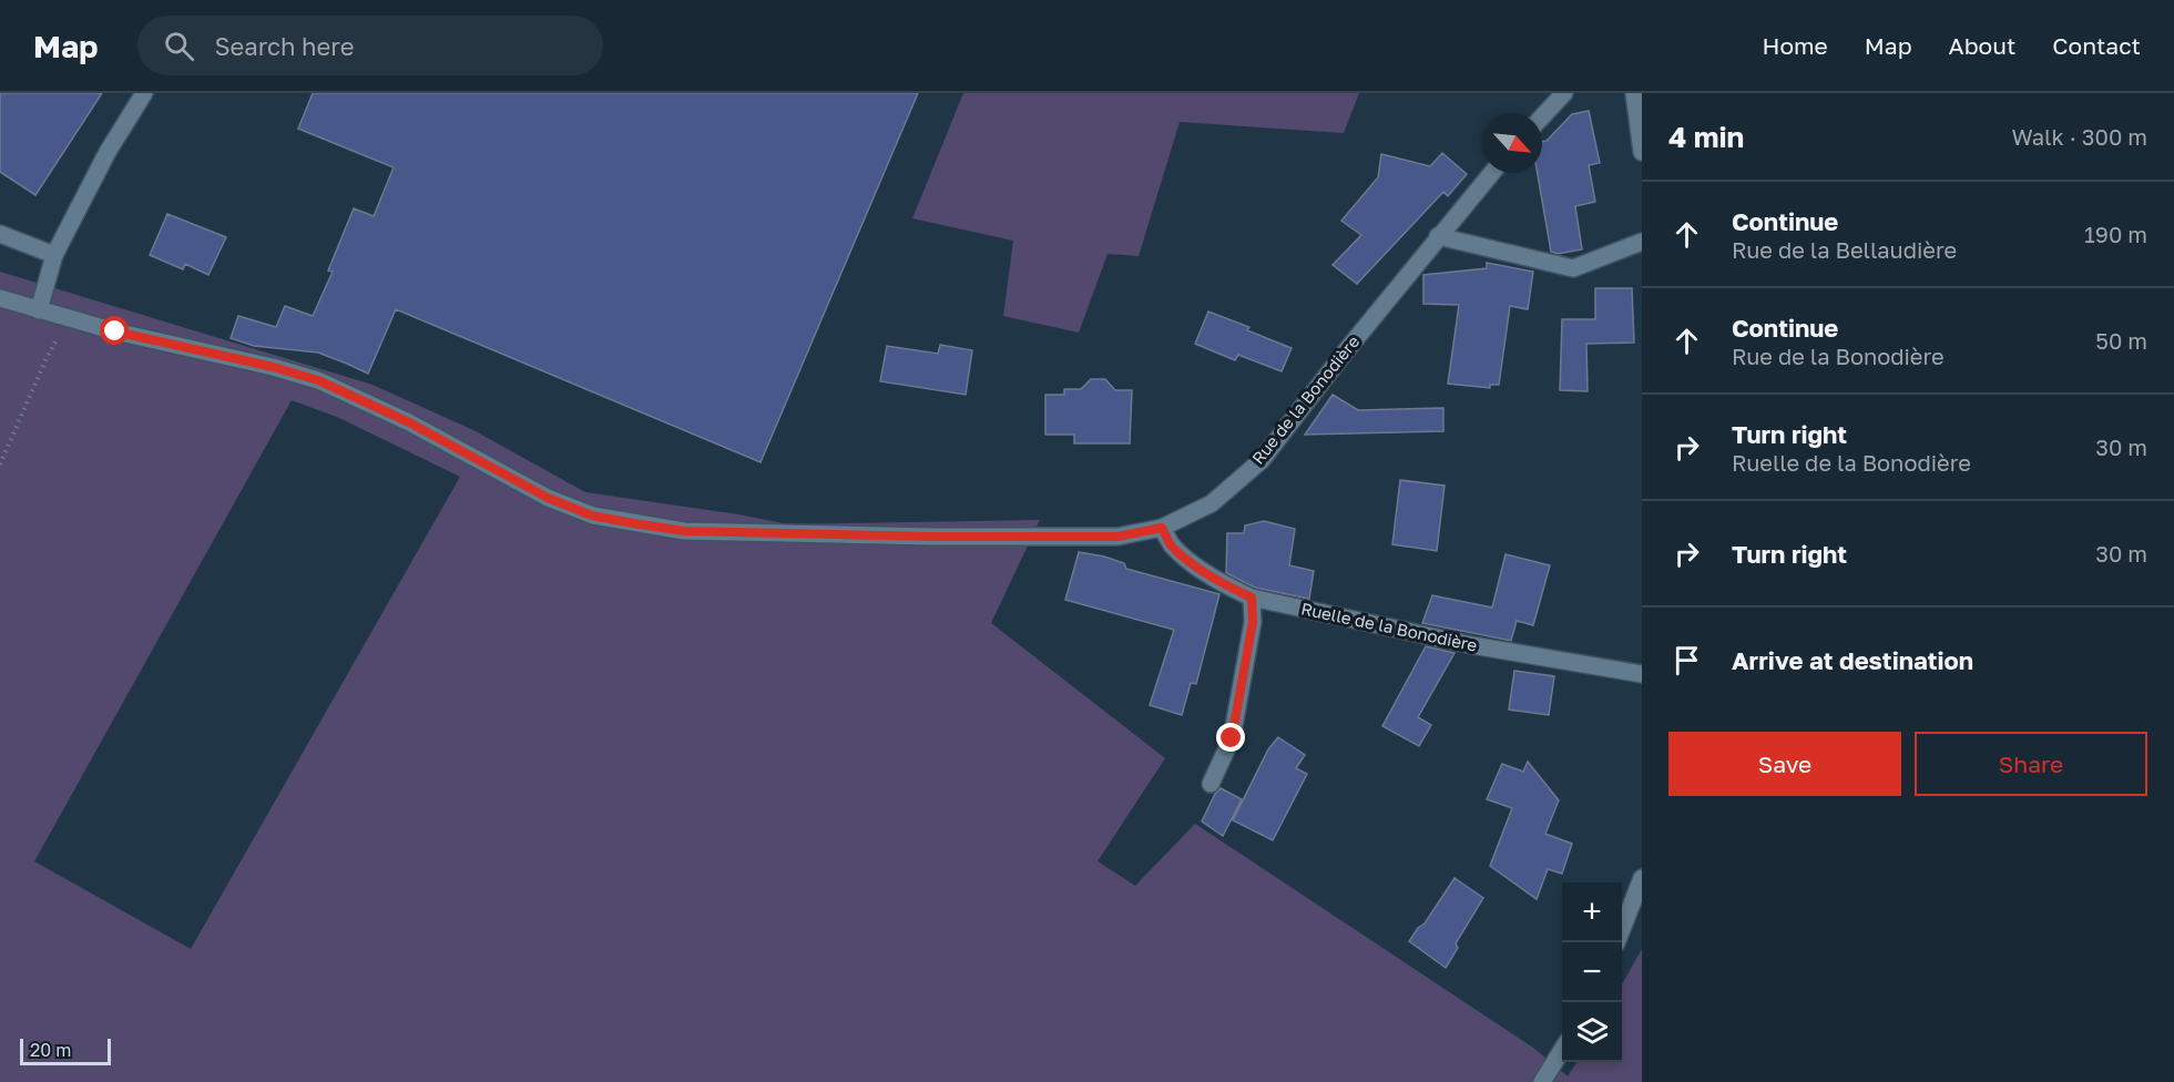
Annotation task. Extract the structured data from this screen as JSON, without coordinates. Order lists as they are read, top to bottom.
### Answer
{
  "streets": {
    "street": ["Rue de la Bonodière", "Ruelle de la Bonodière"]
  },
  "crossings": [
    ["Rue de la Bonodière", "Ruelle de la Bonodière"]
  ],
  "scale_bar": "20 m",
  "north": "bottom right",
  "page": {
    "header": "Map",
    "search": "Search here",
    "nav": [
      "Home",
      "Map",
      "About",
      "Contact"
    ],
    "heading": ["4 min", "Walk · 300 m"],
    "list": [
      ["Continue", "Rue de la Bellaudière", "190 m"],
      ["Continue", "Rue de la Bonodière", "50 m"],
      ["Turn right", "Ruelle de la Bonodière", "30 m"],
      ["Turn right", "30 m"],
      "Arrive at destination"
    ],
    "buttons": ["Save", "Share"],
    "map_buttons": ["+", "−"],
    "scale": "20 m"
  }
}
